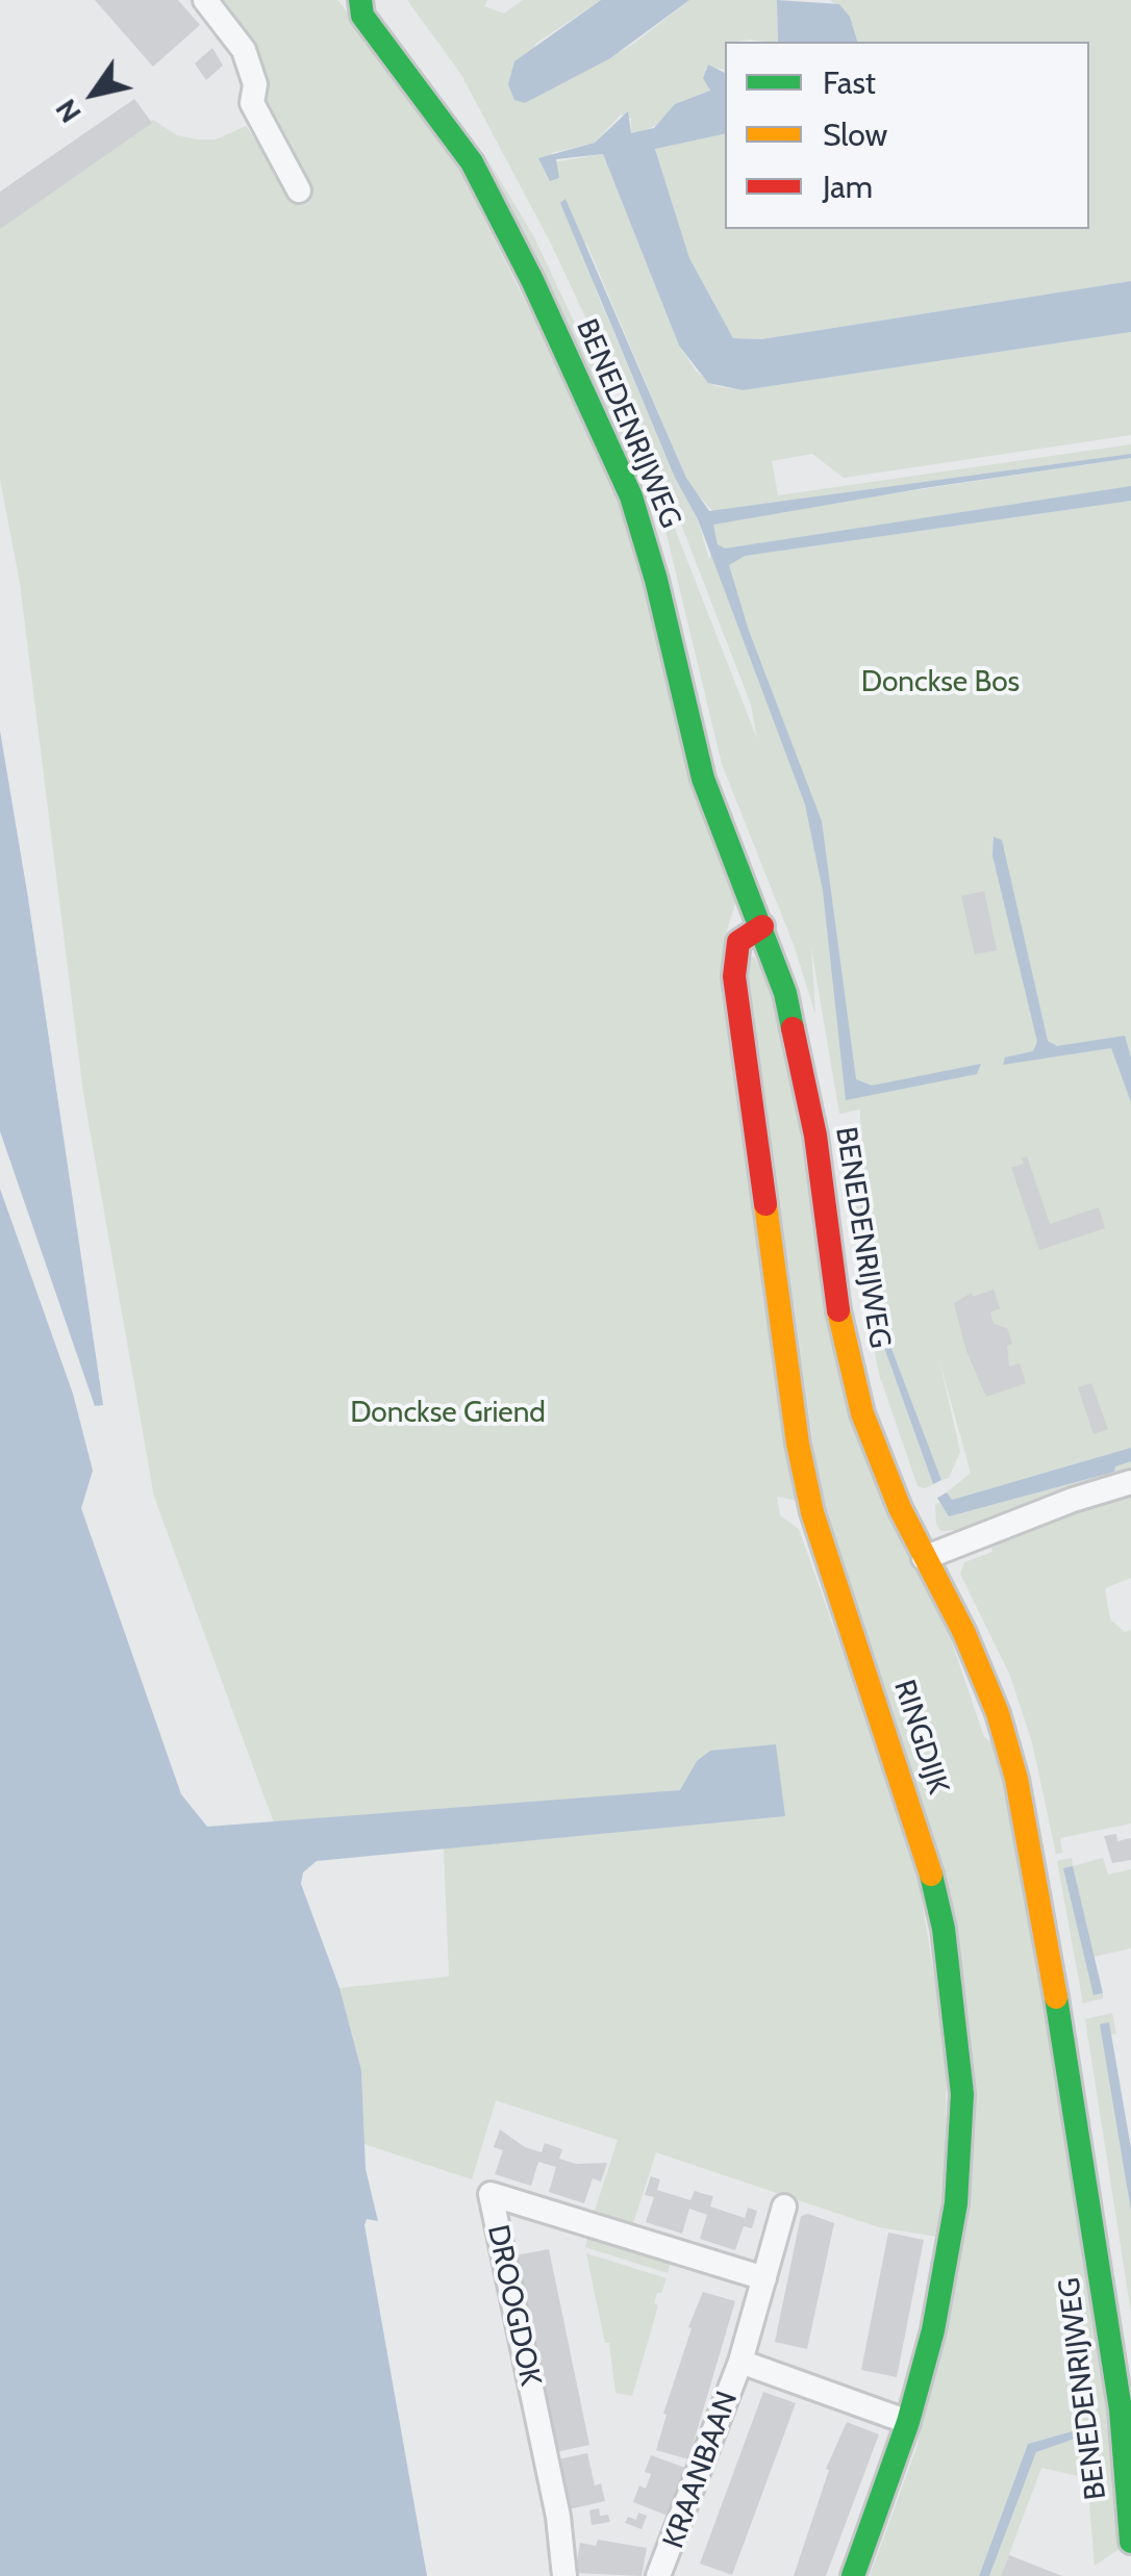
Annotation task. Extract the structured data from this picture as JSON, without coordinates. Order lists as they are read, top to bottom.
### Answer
{
  "streets": {
    "street": [
      "BENEDENRIJWEG",
      "RINGDIJK",
      "DROOGDOK",
      "KRAANBAAN"
    ]
  },
  "crossings": [
    ["BENEDENRIJWEG", "RINGDIJK"],
    ["RINGDIJK", "KRAANBAAN"],
    ["DROOGDOK", "KRAANBAAN"]
  ],
  "parks": ["Donckse Bos", "Donckse Griend"],
  "legend": ["Fast", "Slow", "Jam"],
  "north": "bottom left"
}
